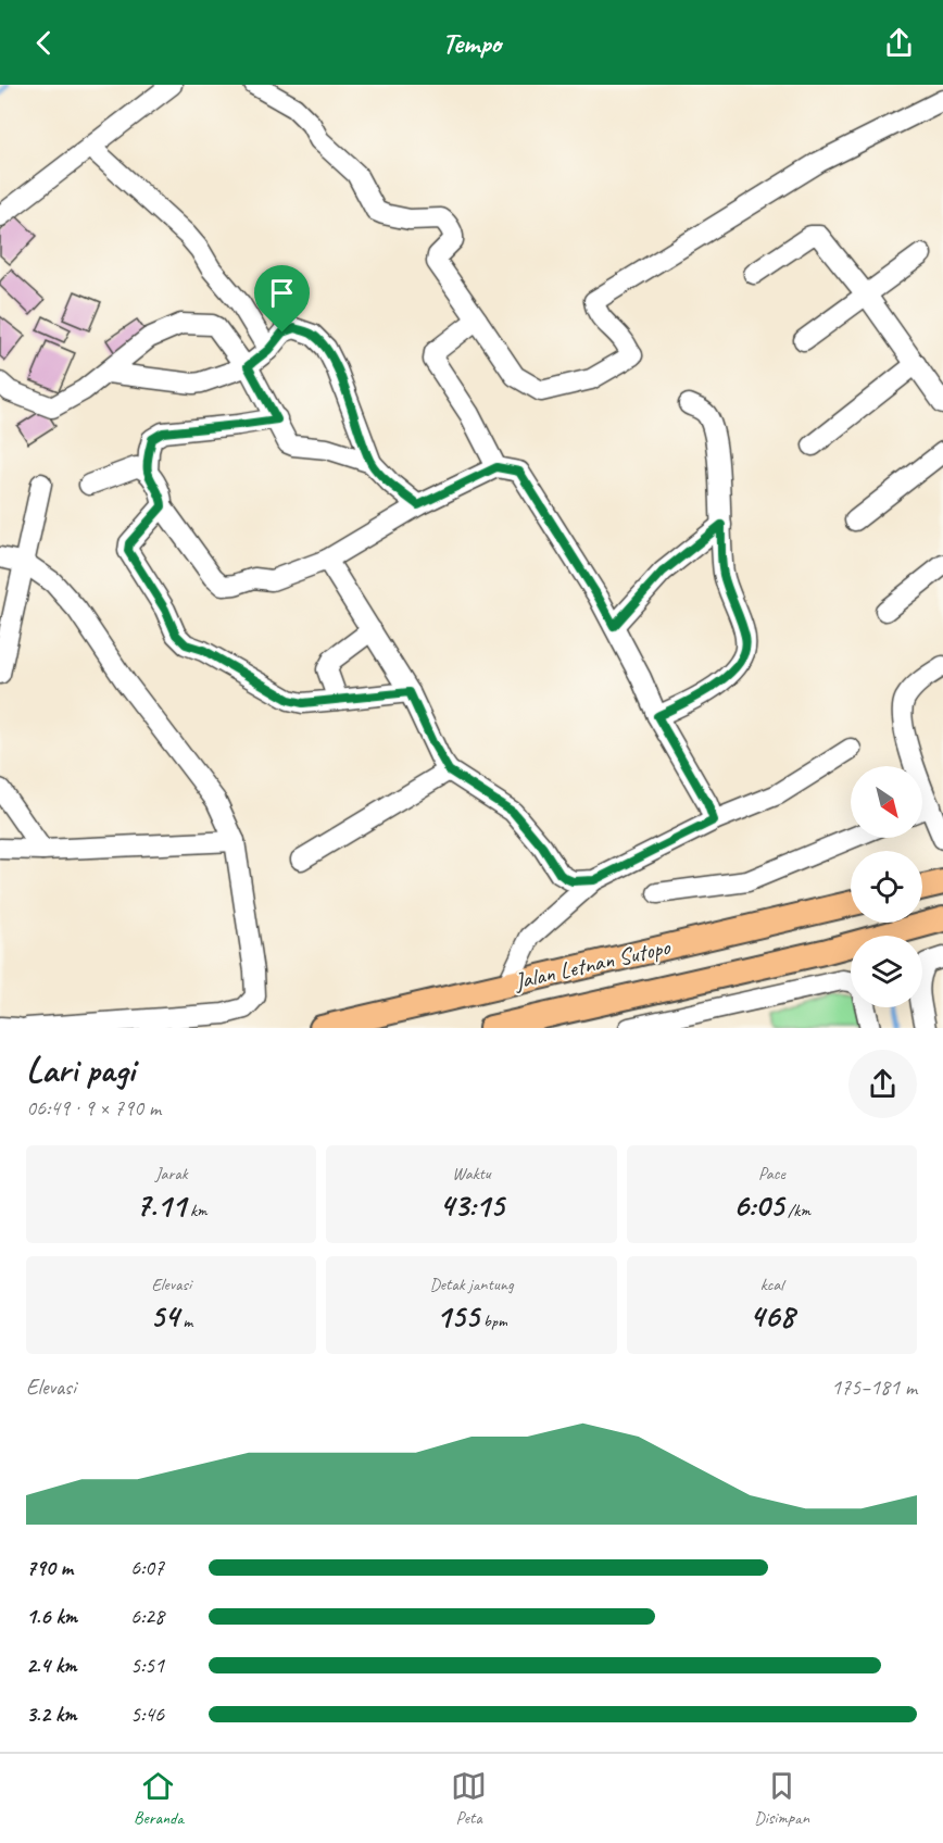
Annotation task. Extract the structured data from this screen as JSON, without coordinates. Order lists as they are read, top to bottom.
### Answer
{
  "streets": {
    "main road": ["Jalan Letnan Sutopo"]
  },
  "north": "bottom right",
  "page": {
    "header": "Tempo",
    "heading": ["Lari pagi", "06:49 · 9 × 790 m"],
    "stats": [
      ["Jarak", "7.11 km"],
      ["Waktu", "43:15"],
      ["Pace", "6:05 /km"],
      ["Elevasi", "54 m"],
      ["Detak jantung", "155 bpm"],
      ["kcal", "468"]
    ],
    "chart": ["Elevasi", "175–181 m"],
    "list": [
      {
        "name": "790 m",
        "note": "6:07"
      },
      {
        "name": "1.6 km",
        "note": "6:28"
      },
      {
        "name": "2.4 km",
        "note": "5:51"
      },
      {
        "name": "3.2 km",
        "note": "5:46"
      }
    ],
    "tabs": ["Beranda", "Peta", "Disimpan"]
  }
}
